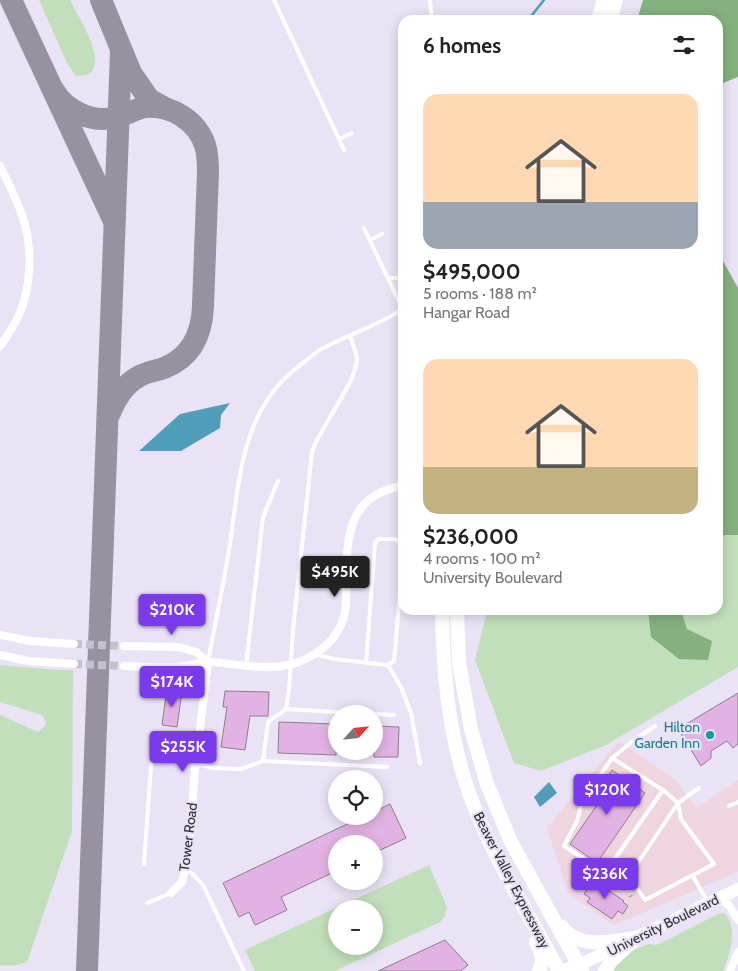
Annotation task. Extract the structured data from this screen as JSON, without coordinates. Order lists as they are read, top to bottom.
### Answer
{
  "streets": {
    "highway": ["Beaver Valley Expressway"],
    "main road": ["University Boulevard"],
    "street": ["Tower Road"]
  },
  "crossings": [
    ["Beaver Valley Expressway", "University Boulevard"]
  ],
  "places": ["Hilton Garden Inn"],
  "north": "top right",
  "page": {
    "heading": "6 homes",
    "list": [
      {
        "name": "$495,000",
        "note": "5 rooms · 188 m² · Hangar Road"
      },
      {
        "name": "$236,000",
        "note": "4 rooms · 100 m² · University Boulevard"
      }
    ],
    "price": [
      "$495K",
      "$210K",
      "$174K",
      "$255K",
      "$120K",
      "$236K"
    ],
    "map_buttons": ["+", "−"]
  }
}
